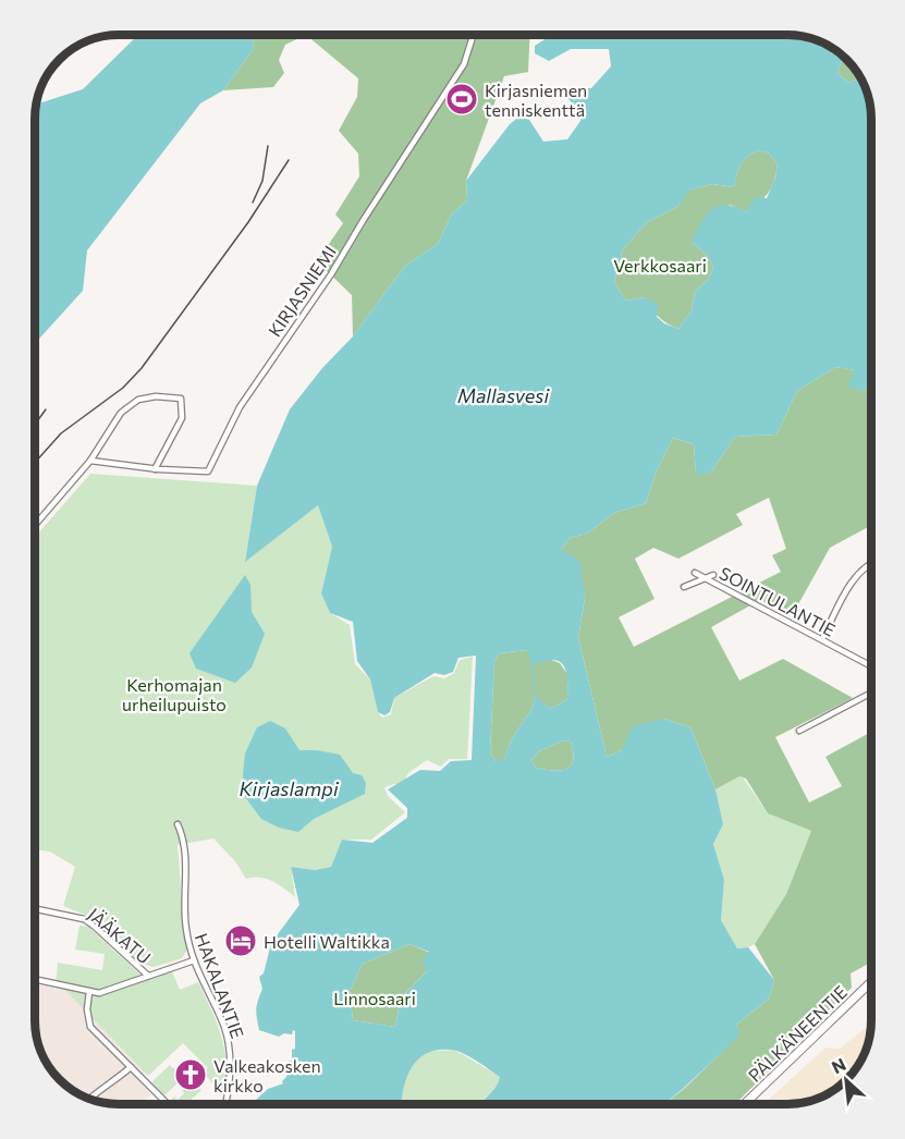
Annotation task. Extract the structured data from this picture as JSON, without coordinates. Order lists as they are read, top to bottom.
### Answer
{
  "streets": {
    "main road": ["PÄLKÄNEENTIE"],
    "street": [
      "KIRJASNIEMI",
      "SOINTULANTIE",
      "JÄÄKATU",
      "HAKALANTIE"
    ]
  },
  "water": ["Mallasvesi", "Kirjaslampi"],
  "parks": ["Verkkosaari", "Kerhomajan urheilupuisto", "Linnosaari"],
  "places": {
    "sports": ["Kirjasniemen tenniskenttä"],
    "hotel": ["Hotelli Waltikka"],
    "church": ["Valkeakosken kirkko"]
  },
  "north": "top left"
}
